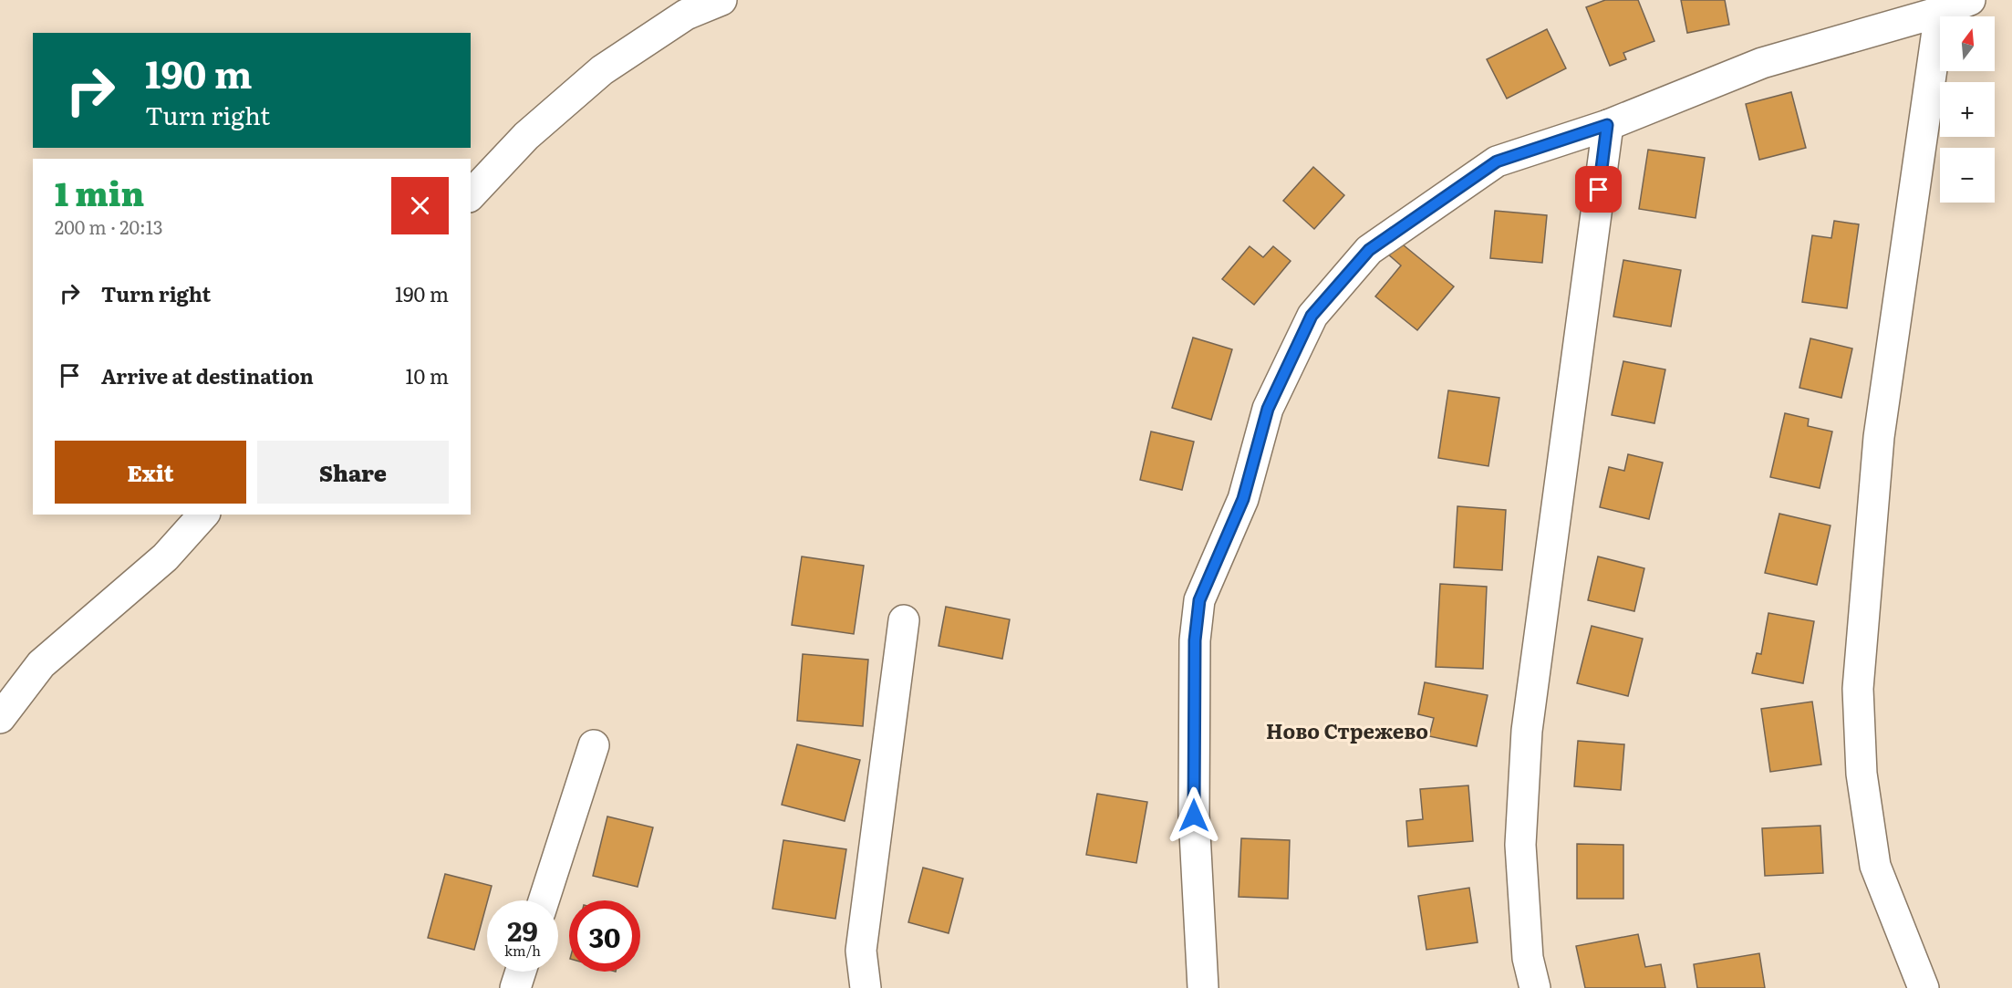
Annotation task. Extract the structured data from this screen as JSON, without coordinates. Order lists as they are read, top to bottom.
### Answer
{
  "districts": ["Ново Стрежево"],
  "north": "top",
  "page": {
    "map_buttons": ["+", "−"],
    "turn": ["190 m", "Turn right"],
    "heading": ["1 min", "200 m · 20:13"],
    "list": [
      {
        "name": "Turn right",
        "value": "190 m"
      },
      {
        "name": "Arrive at destination",
        "value": "10 m"
      }
    ],
    "buttons": ["Exit", "Share"],
    "speed": "29 km/h",
    "limit": "30"
  }
}
